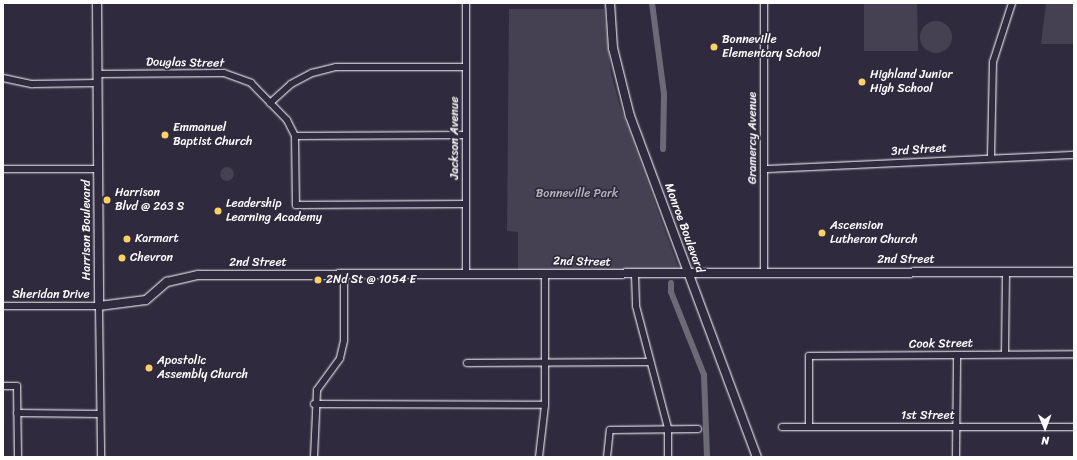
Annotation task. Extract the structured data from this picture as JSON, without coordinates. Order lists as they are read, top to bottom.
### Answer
{
  "streets": {
    "main road": ["Monroe Boulevard", "Harrison Boulevard", "2nd Street"],
    "street": [
      "Douglas Street",
      "Jackson Avenue",
      "Gramercy Avenue",
      "3rd Street",
      "Sheridan Drive",
      "Cook Street",
      "1st Street"
    ]
  },
  "crossings": [
    ["Douglas Street", "Harrison Boulevard"],
    ["Jackson Avenue", "2nd Street"],
    ["Gramercy Avenue", "3rd Street"],
    ["Gramercy Avenue", "2nd Street"],
    ["Monroe Boulevard", "2nd Street"],
    ["Harrison Boulevard", "2nd Street"],
    ["Harrison Boulevard", "Sheridan Drive"],
    ["2nd Street", "Sheridan Drive"],
    ["Cook Street", "1st Street"]
  ],
  "parks": ["Bonneville Park"],
  "places": [
    "Bonneville Elementary School",
    "Highland Junior High School",
    "Emmanuel Baptist Church",
    "Harrison Blvd @ 263 S",
    "Leadership Learning Academy",
    "Ascension Lutheran Church",
    "Karmart",
    "Chevron",
    "2Nd St @ 1054 E",
    "Apostolic Assembly Church"
  ],
  "north": "bottom"
}
